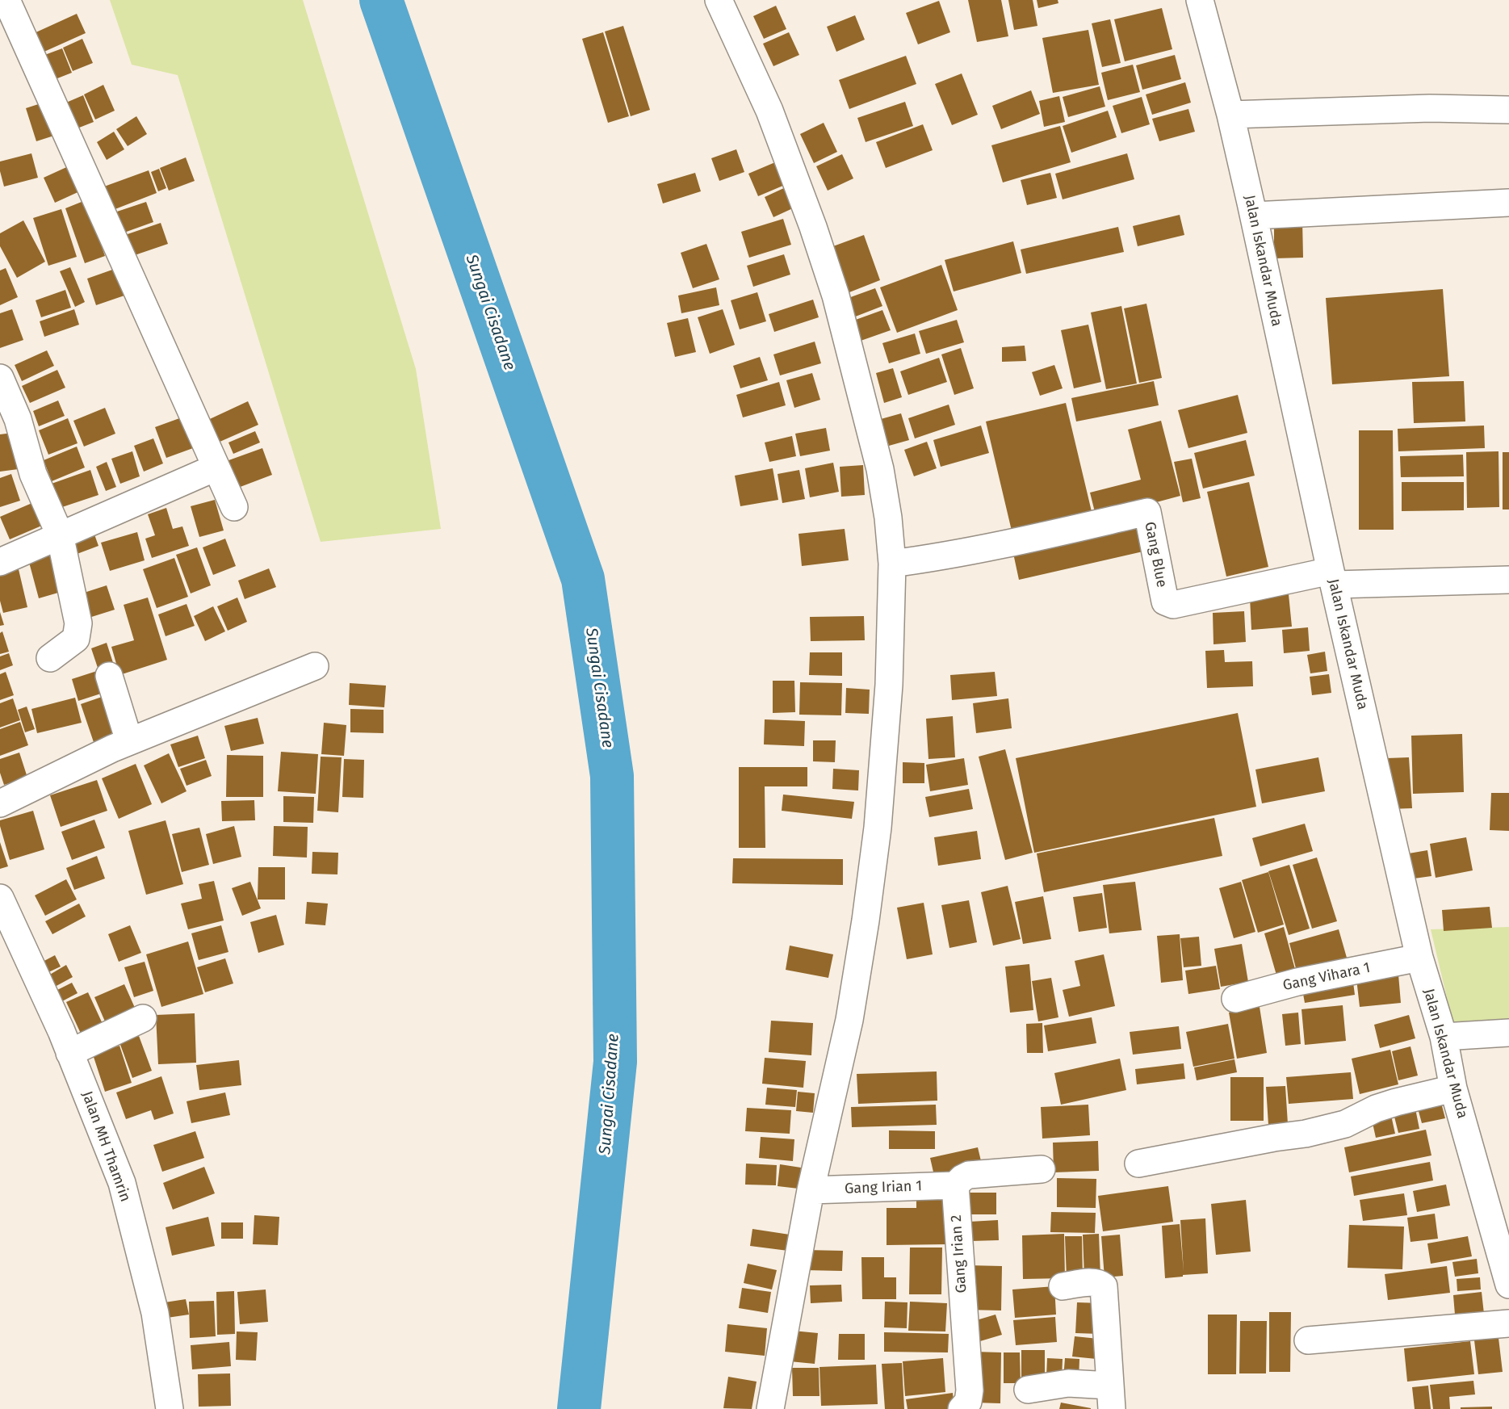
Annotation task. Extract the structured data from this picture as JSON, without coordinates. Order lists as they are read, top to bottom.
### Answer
{
  "streets": {
    "street": [
      "Jalan Iskandar Muda",
      "Gang Blue",
      "Gang Vihara 1",
      "Jalan MH Thamrin",
      "Gang Irian 1",
      "Gang Irian 2"
    ]
  },
  "crossings": [
    ["Jalan Iskandar Muda", "Gang Blue"],
    ["Jalan Iskandar Muda", "Gang Vihara 1"],
    ["Gang Irian 1", "Gang Irian 2"]
  ],
  "water": ["Sungai Cisadane"]
}
